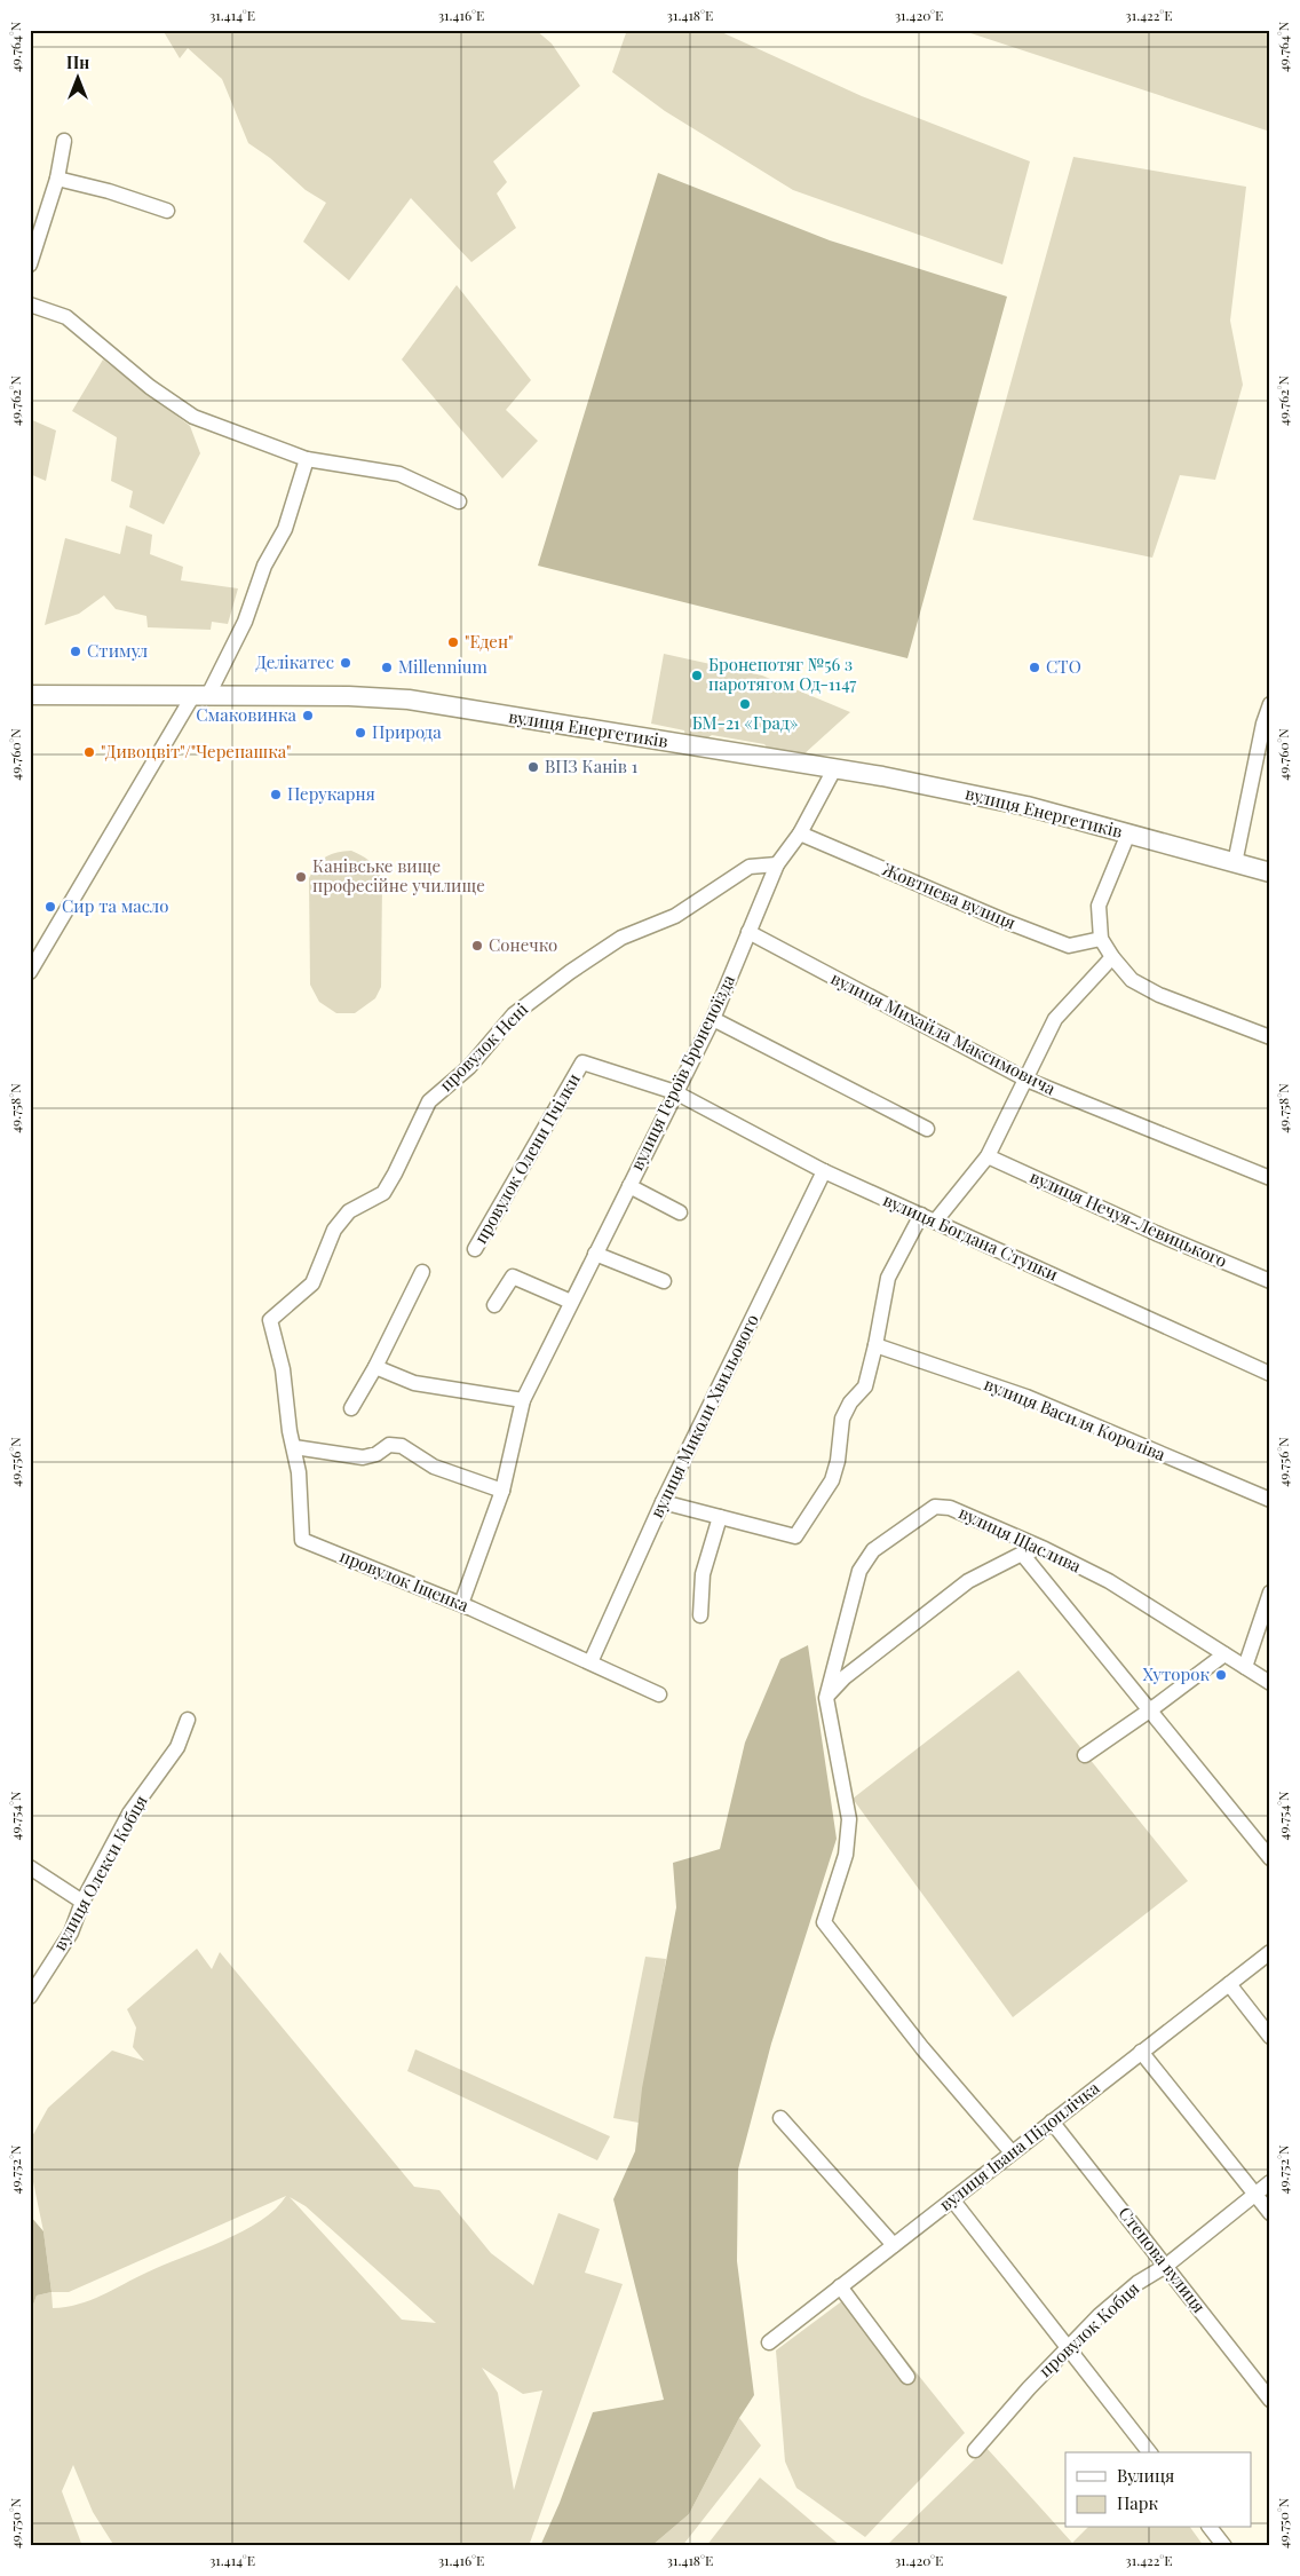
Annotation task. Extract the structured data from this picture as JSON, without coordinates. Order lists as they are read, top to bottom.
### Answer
{
  "streets": {
    "main road": ["вулиця Енергетиків"],
    "street": [
      "Жовтнева вулиця",
      "вулиця Михайла Максимовича",
      "провулок Нені",
      "вулиця Героїв Бронепоїзда",
      "провулок Олени Пчілки",
      "вулиця Нечуя-Левицького",
      "вулиця Богдана Ступки",
      "вулиця Миколи Хвильового",
      "вулиця Василя Короліва",
      "вулиця Щаслива",
      "провулок Іщенка",
      "вулиця Олекси Кобця",
      "вулиця Івана Підоплічка",
      "Степова вулиця",
      "провулок Кобця"
    ]
  },
  "crossings": [
    ["вулиця Енергетиків", "вулиця Героїв Бронепоїзда"],
    ["Жовтнева вулиця", "вулиця Героїв Бронепоїзда"],
    ["вулиця Михайла Максимовича", "вулиця Героїв Бронепоїзда"],
    ["провулок Нені", "вулиця Героїв Бронепоїзда"],
    ["провулок Нені", "провулок Іщенка"],
    ["вулиця Героїв Бронепоїзда", "провулок Олени Пчілки"],
    ["вулиця Героїв Бронепоїзда", "вулиця Богдана Ступки"],
    ["вулиця Героїв Бронепоїзда", "провулок Іщенка"],
    ["провулок Олени Пчілки", "вулиця Богдана Ступки"],
    ["вулиця Богдана Ступки", "вулиця Миколи Хвильового"],
    ["вулиця Миколи Хвильового", "провулок Іщенка"],
    ["вулиця Івана Підоплічка", "Степова вулиця"],
    ["Степова вулиця", "провулок Кобця"]
  ],
  "places": [
    "\"Еден\"",
    "Стимул",
    "Делікатес",
    "Millennium",
    "СТО",
    "Бронепотяг №56 з паротягом Од-1147",
    "БМ-21 «Град»",
    "Смаковинка",
    "Природа",
    "\"Дивоцвіт\"/\"Черепашка\"",
    "ВПЗ Канів 1",
    "Перукарня",
    "Канівське вище професійне училище",
    "Сир та масло",
    "Сонечко",
    "Хуторок"
  ],
  "legend": ["Вулиця", "Парк"],
  "north": "top",
  "coordinates": [
    "31.414°E",
    "31.416°E",
    "31.418°E",
    "31.420°E",
    "31.422°E",
    "49.764°N",
    "49.762°N",
    "49.760°N",
    "49.758°N",
    "49.756°N",
    "49.754°N",
    "49.752°N",
    "49.750°N"
  ]
}
